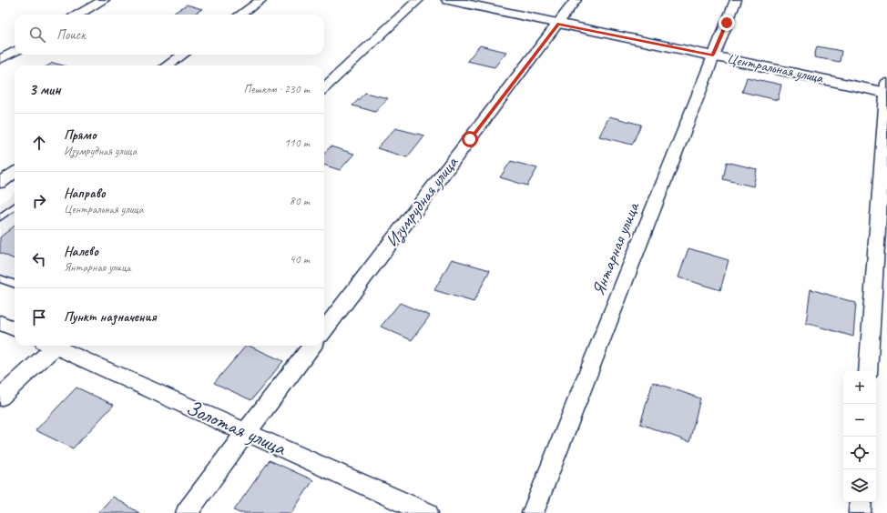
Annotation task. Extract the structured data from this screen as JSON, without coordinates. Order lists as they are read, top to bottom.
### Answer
{
  "streets": {
    "street": [
      "Центральная улица",
      "Изумрудная улица",
      "Янтарная улица",
      "Золотая улица"
    ]
  },
  "crossings": [
    ["Центральная улица", "Изумрудная улица"],
    ["Центральная улица", "Янтарная улица"]
  ],
  "page": {
    "search": "Поиск",
    "heading": ["3 мин", "Пешком · 230 m"],
    "list": [
      ["Прямо", "Изумрудная улица", "110 m"],
      ["Направо", "Центральная улица", "80 m"],
      ["Налево", "Янтарная улица", "40 m"],
      "Пункт назначения"
    ],
    "map_buttons": ["+", "−"]
  }
}
